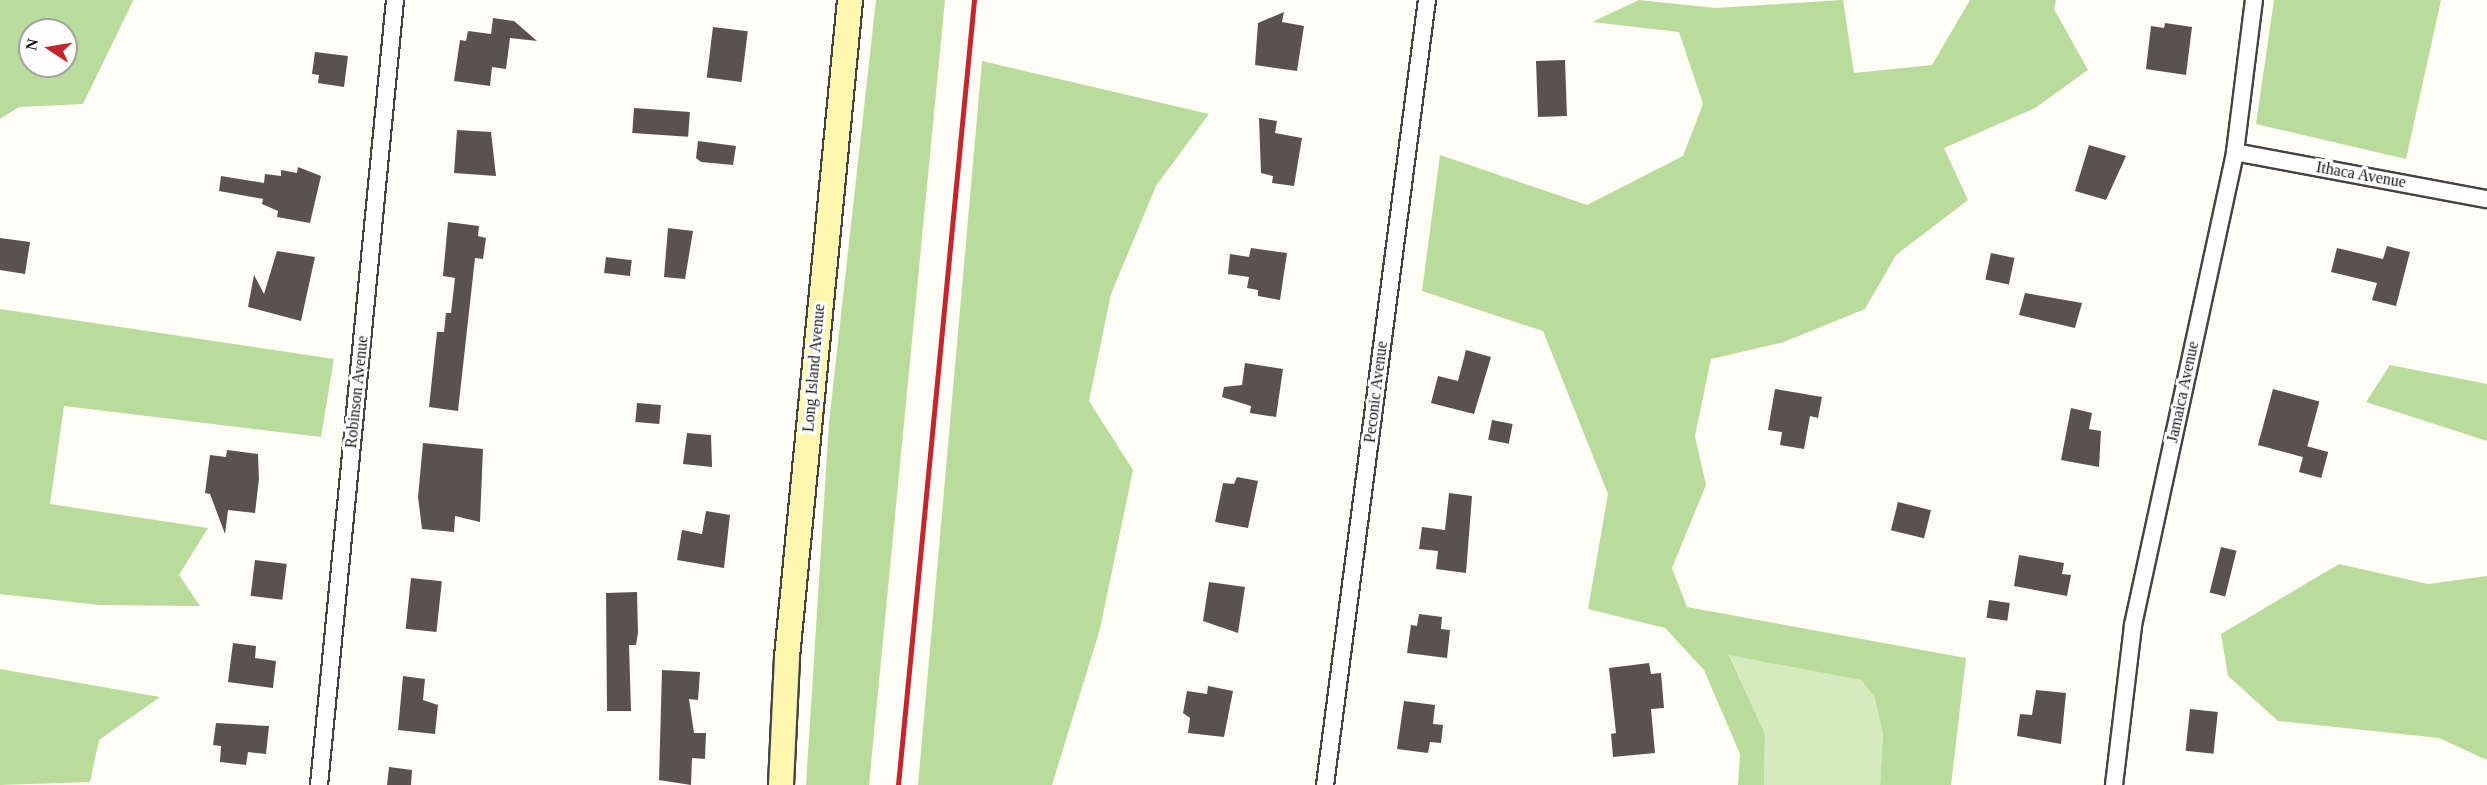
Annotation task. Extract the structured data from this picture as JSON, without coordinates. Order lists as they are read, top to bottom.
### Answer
{
  "streets": {
    "street": [
      "Ithaca Avenue",
      "Long Island Avenue",
      "Robinson Avenue",
      "Peconic Avenue",
      "Jamaica Avenue"
    ]
  },
  "crossings": [
    ["Ithaca Avenue", "Jamaica Avenue"]
  ],
  "north": "left"
}
